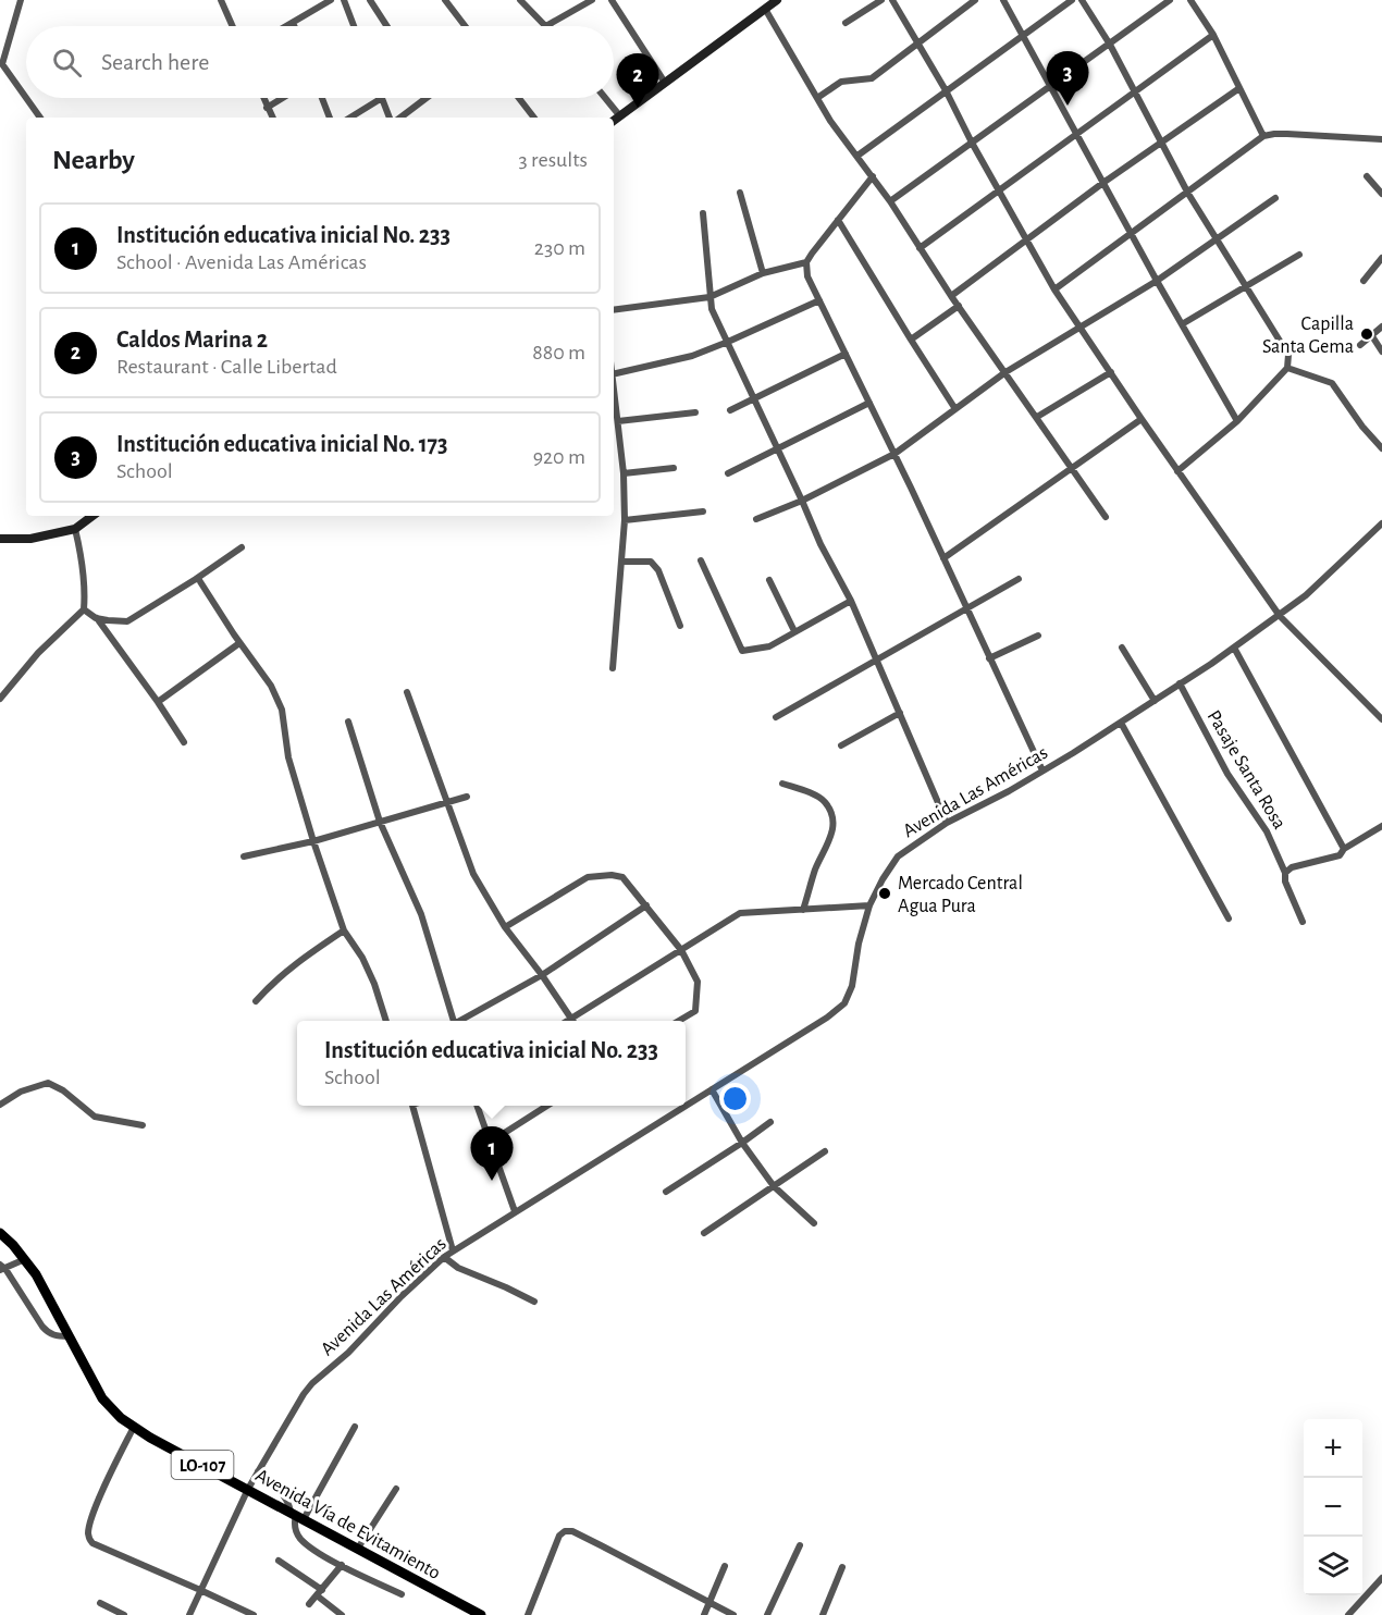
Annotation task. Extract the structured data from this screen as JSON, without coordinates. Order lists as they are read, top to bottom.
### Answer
{
  "streets": {
    "main road": ["LO-107", "Avenida Vía de Evitamiento"],
    "street": ["Pasaje Santa Rosa", "Avenida Las Américas"]
  },
  "crossings": [
    ["Pasaje Santa Rosa", "Avenida Las Américas"],
    ["Avenida Las Américas", "Avenida Vía de Evitamiento"]
  ],
  "places": ["Capilla Santa Gema", "Mercado Central Agua Pura"],
  "page": {
    "search": "Search here",
    "pins": ["3", "2", "1"],
    "heading": ["Nearby", "3 results"],
    "list": [
      {
        "mark": "1",
        "name": "Institución educativa inicial No. 233",
        "note": "School · Avenida Las Américas",
        "value": "230 m"
      },
      {
        "mark": "2",
        "name": "Caldos Marina 2",
        "note": "Restaurant · Calle Libertad",
        "value": "880 m"
      },
      {
        "mark": "3",
        "name": "Institución educativa inicial No. 173",
        "note": "School",
        "value": "920 m"
      }
    ],
    "popup": ["Institución educativa inicial No. 233", "School"],
    "map_buttons": ["+", "−"]
  }
}
